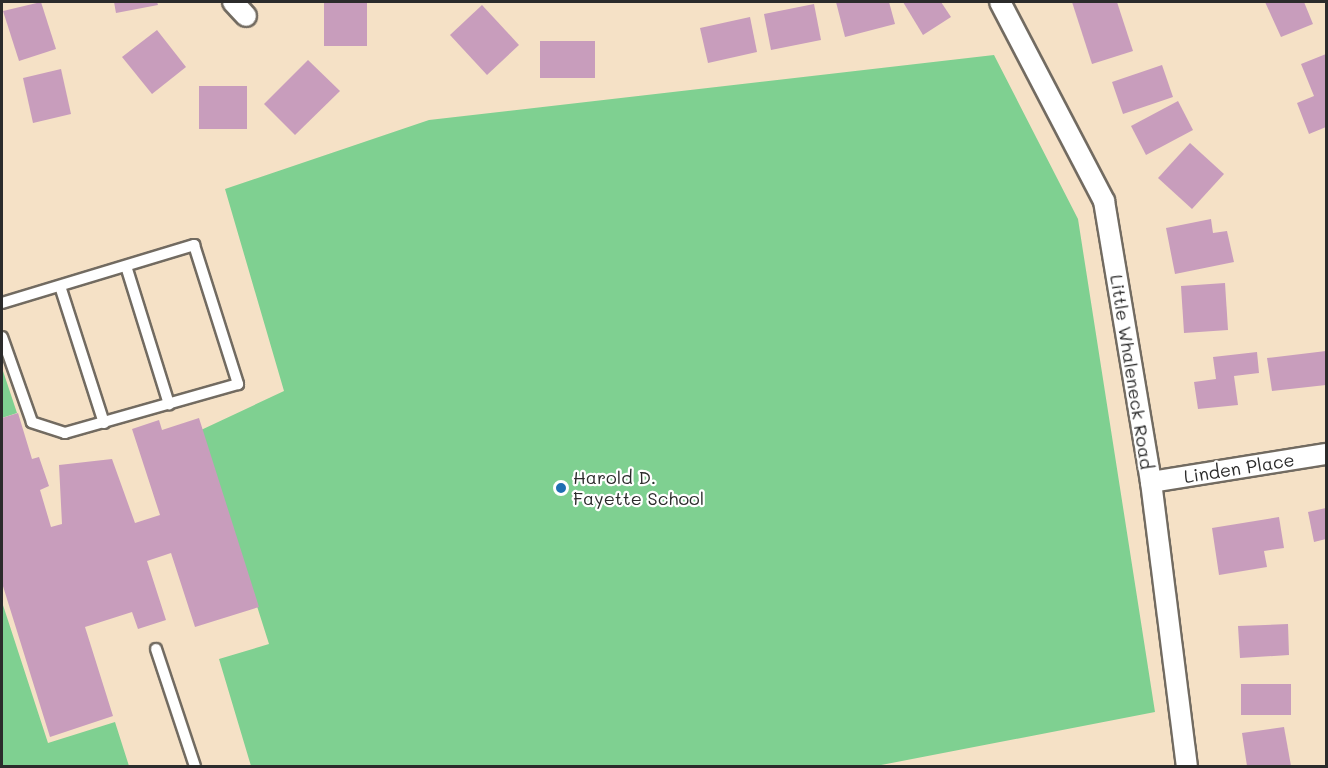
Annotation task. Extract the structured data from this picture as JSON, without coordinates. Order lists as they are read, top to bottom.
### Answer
{
  "streets": {
    "street": ["Little Whaleneck Road", "Linden Place"]
  },
  "crossings": [
    ["Little Whaleneck Road", "Linden Place"]
  ],
  "places": ["Harold D. Fayette School"]
}
